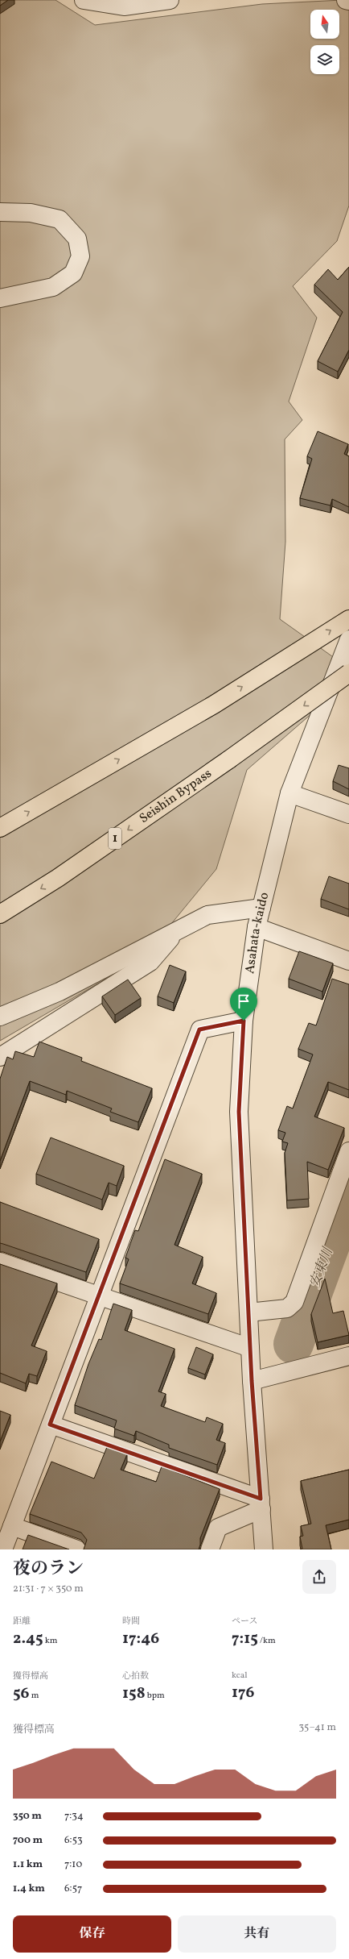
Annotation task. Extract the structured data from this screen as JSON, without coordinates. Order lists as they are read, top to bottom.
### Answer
{
  "streets": {
    "highway": ["Seishin Bypass", "1"],
    "street": ["Asahata-kaido"]
  },
  "water": ["安東川"],
  "north": "top",
  "page": {
    "heading": ["夜のラン", "21:31 · 7 × 350 m"],
    "stats": [
      ["距離", "2.45 km"],
      ["時間", "17:46"],
      ["ペース", "7:15 /km"],
      ["獲得標高", "56 m"],
      ["心拍数", "158 bpm"],
      ["kcal", "176"]
    ],
    "chart": ["獲得標高", "35–41 m"],
    "list": [
      {
        "name": "350 m",
        "note": "7:34"
      },
      {
        "name": "700 m",
        "note": "6:53"
      },
      {
        "name": "1.1 km",
        "note": "7:10"
      },
      {
        "name": "1.4 km",
        "note": "6:57"
      }
    ],
    "buttons": ["保存", "共有"]
  }
}
